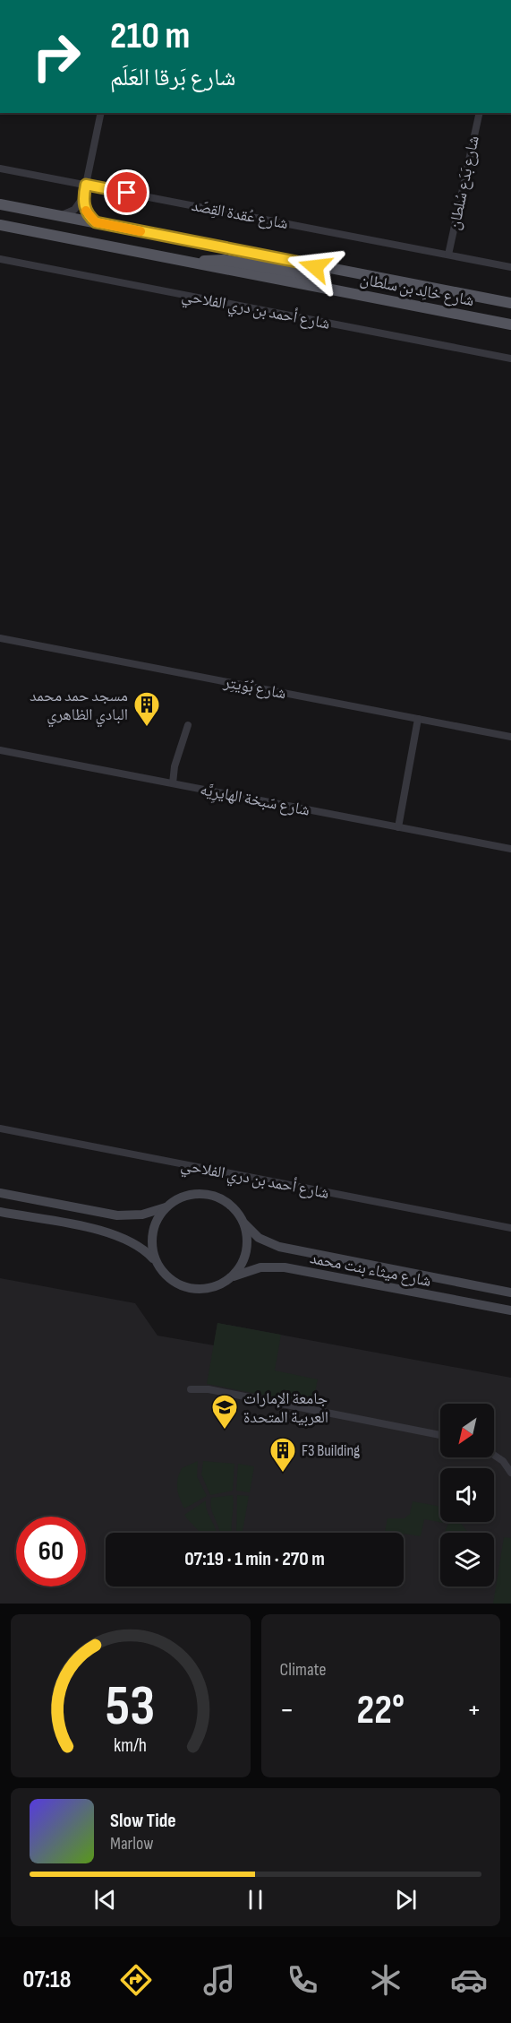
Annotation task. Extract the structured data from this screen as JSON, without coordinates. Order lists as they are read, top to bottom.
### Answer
{
  "streets": {
    "main road": ["شارع خالِد بن سلطان", "شارع ميثاء بنت محمد"],
    "street": [
      "شارع بَدَع سُلطان",
      "شارع عُقدة القِصَد",
      "شارع أحمد بن دري الفلاحي",
      "شارع بُوَيتِر",
      "شارع سَبخة الهايرِيَّه"
    ]
  },
  "crossings": [
    ["شارع بَدَع سُلطان", "شارع عُقدة القِصَد"]
  ],
  "places": {
    "building": ["مسجد حمد محمد البادي الظاهري", "F3 Building"],
    "school or university": ["جامعة الإمارات العربية المتحدة"]
  },
  "north": "bottom left",
  "page": {
    "turn": ["210 m", "شارع بَرقا العَلَم"],
    "limit": "60",
    "trip": "07:19 · 1 min · 270 m",
    "tile": "Climate",
    "heat": ["−", "22°", "+"],
    "song": ["Slow Tide", "Marlow"],
    "tabs": "07:18",
    "gauge": ["53", "km/h"]
  }
}
